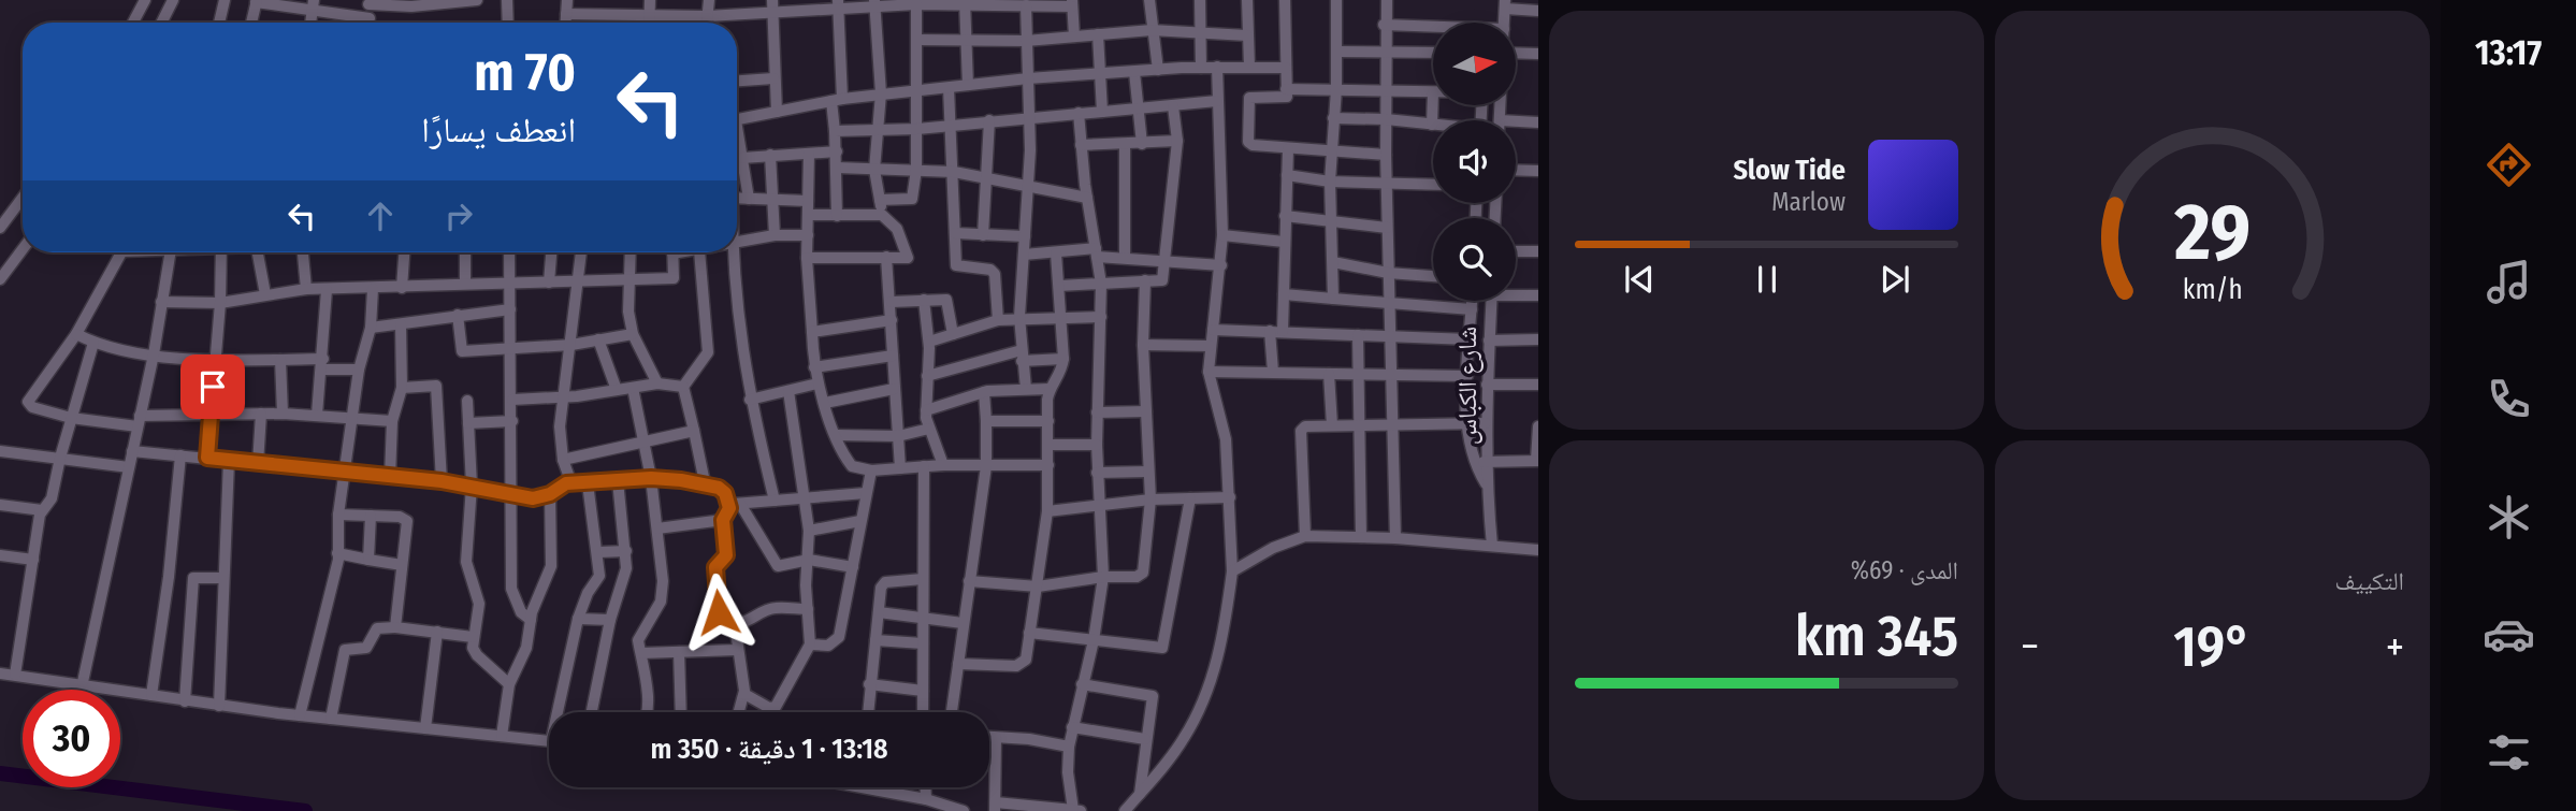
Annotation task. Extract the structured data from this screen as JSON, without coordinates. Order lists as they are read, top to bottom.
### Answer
{
  "streets": {
    "street": ["شارع الكباس"]
  },
  "north": "right",
  "page": {
    "tabs": "13:17",
    "turn": ["70 m", "انعطف يسارًا"],
    "song": ["Slow Tide", "Marlow"],
    "tile": [
      "التكييف",
      ["المدى · 69%", "345 km"]
    ],
    "heat": ["−", "19°", "+"],
    "limit": "30",
    "trip": "13:18 · 1 دقيقة · 350 m",
    "gauge": ["29", "km/h"]
  }
}
